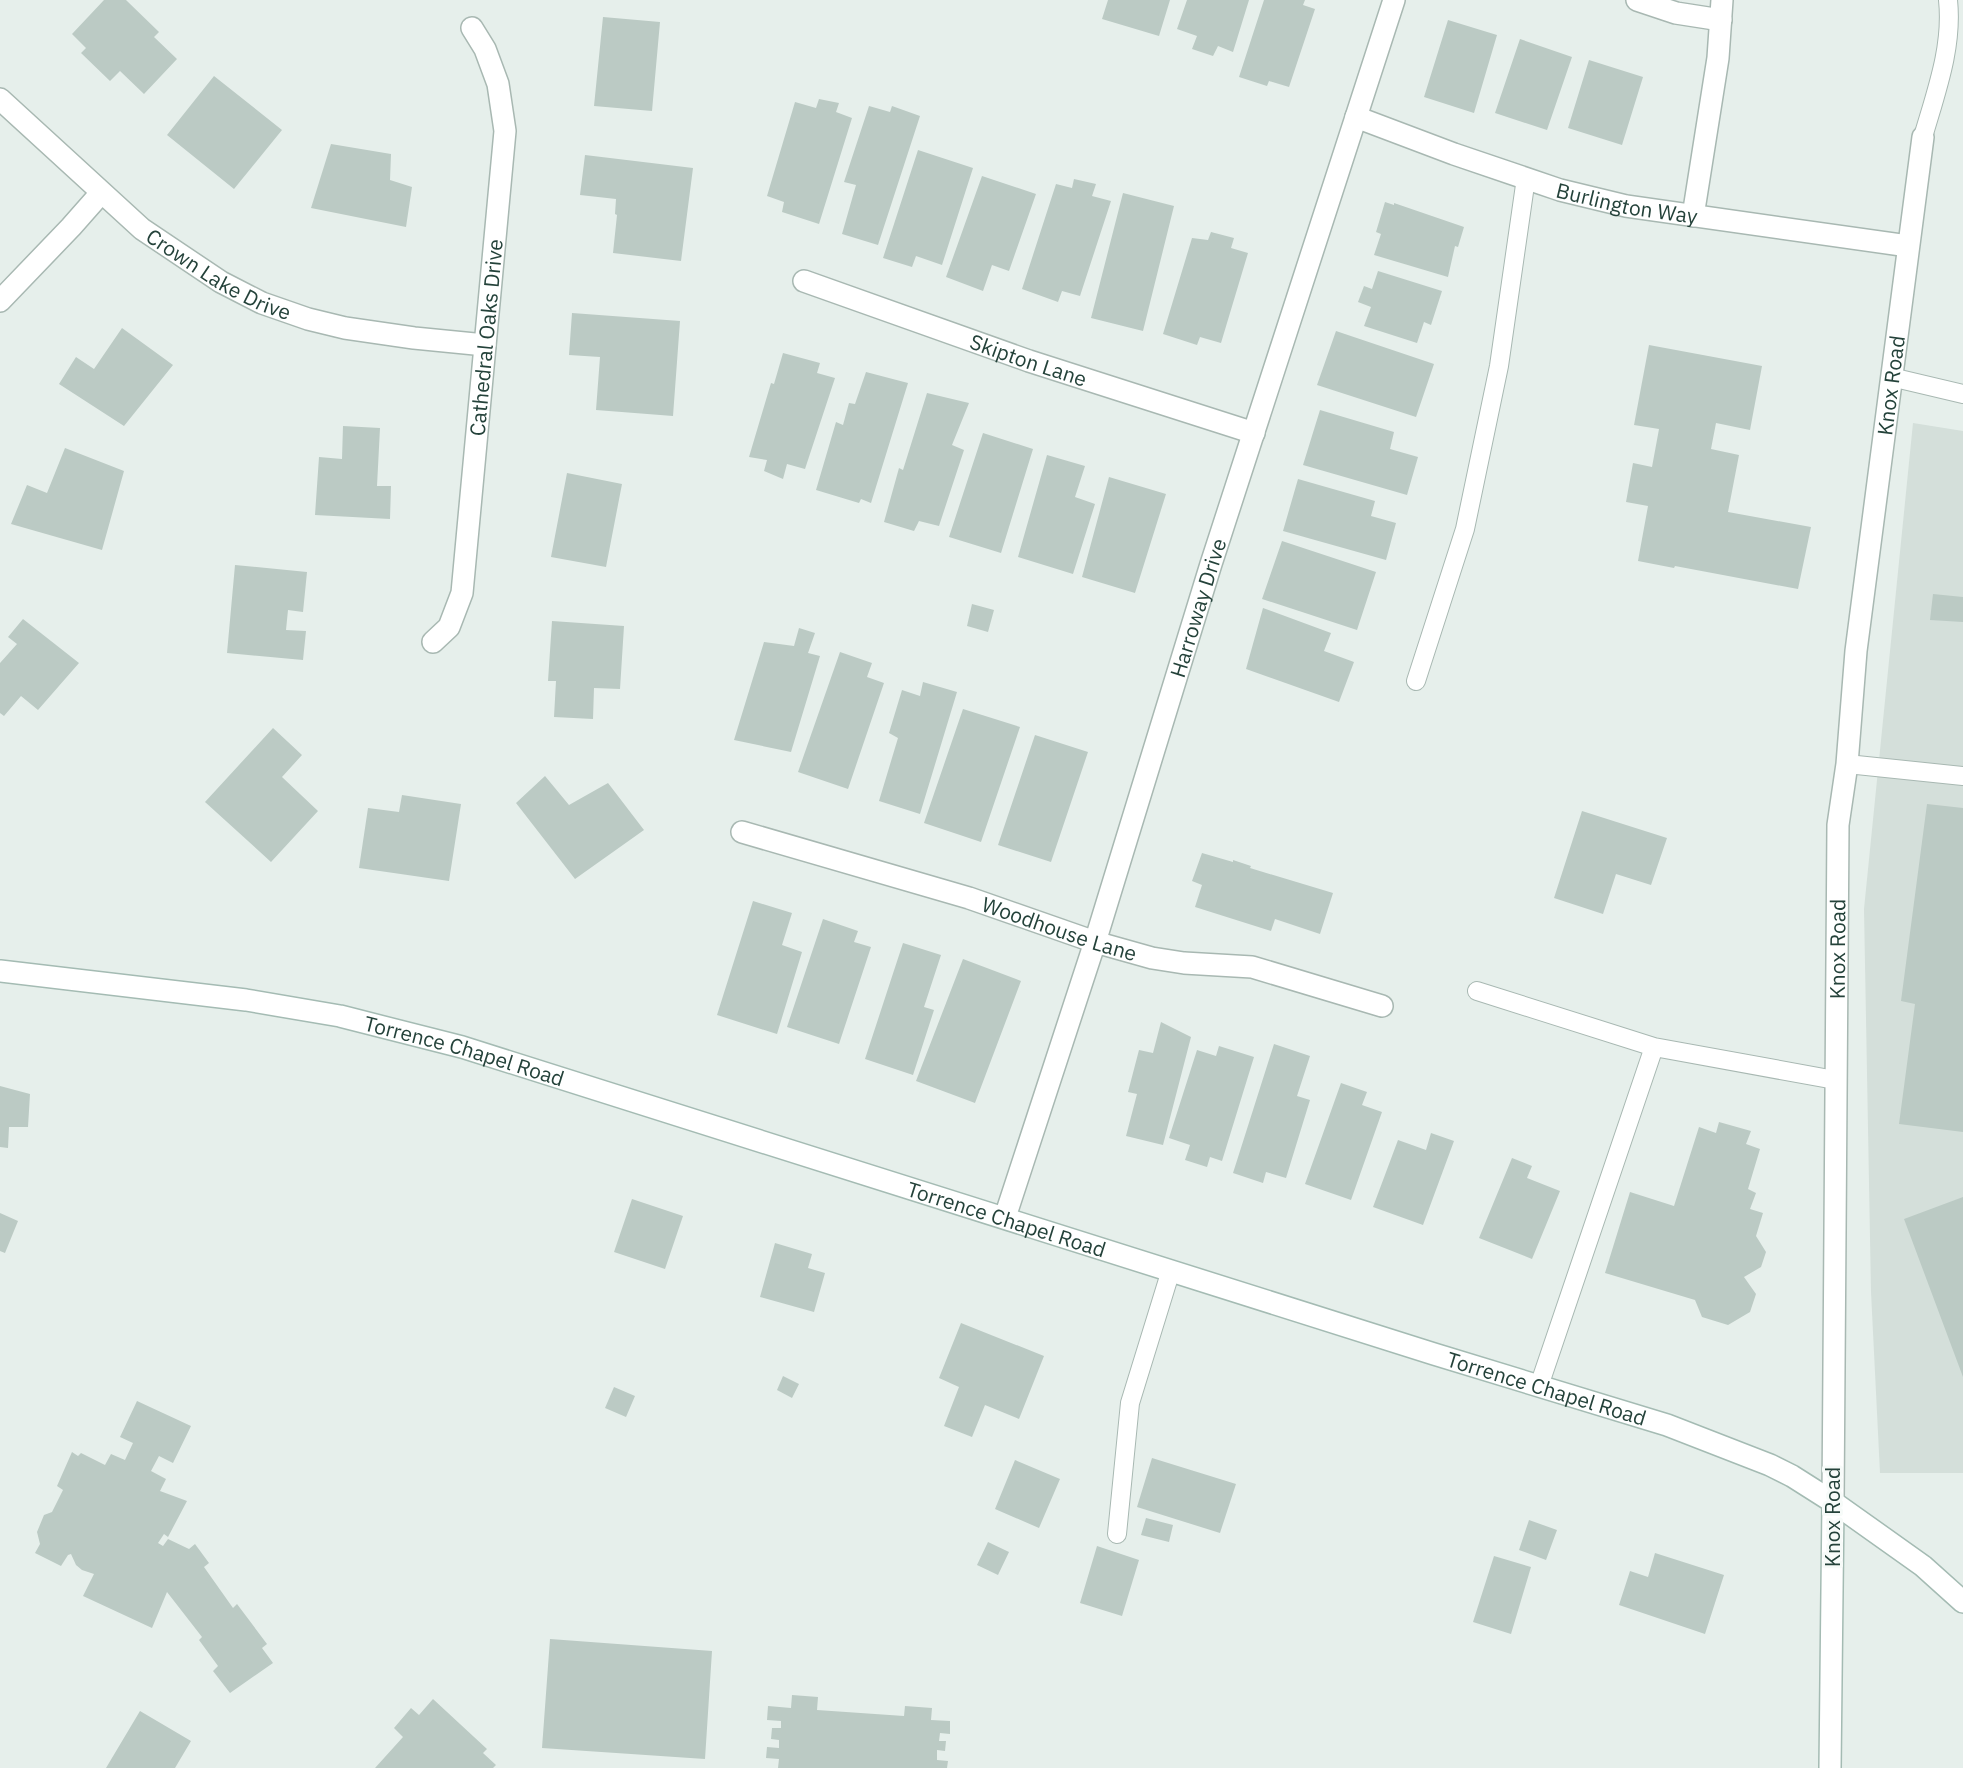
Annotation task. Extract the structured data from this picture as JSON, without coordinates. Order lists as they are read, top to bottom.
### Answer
{
  "streets": {
    "street": [
      "Burlington Way",
      "Crown Lake Drive",
      "Cathedral Oaks Drive",
      "Skipton Lane",
      "Knox Road",
      "Harroway Drive",
      "Woodhouse Lane",
      "Torrence Chapel Road"
    ]
  },
  "crossings": [
    ["Burlington Way", "Knox Road"],
    ["Burlington Way", "Harroway Drive"],
    ["Crown Lake Drive", "Cathedral Oaks Drive"],
    ["Skipton Lane", "Harroway Drive"],
    ["Knox Road", "Torrence Chapel Road"],
    ["Harroway Drive", "Woodhouse Lane"],
    ["Harroway Drive", "Torrence Chapel Road"]
  ]
}
